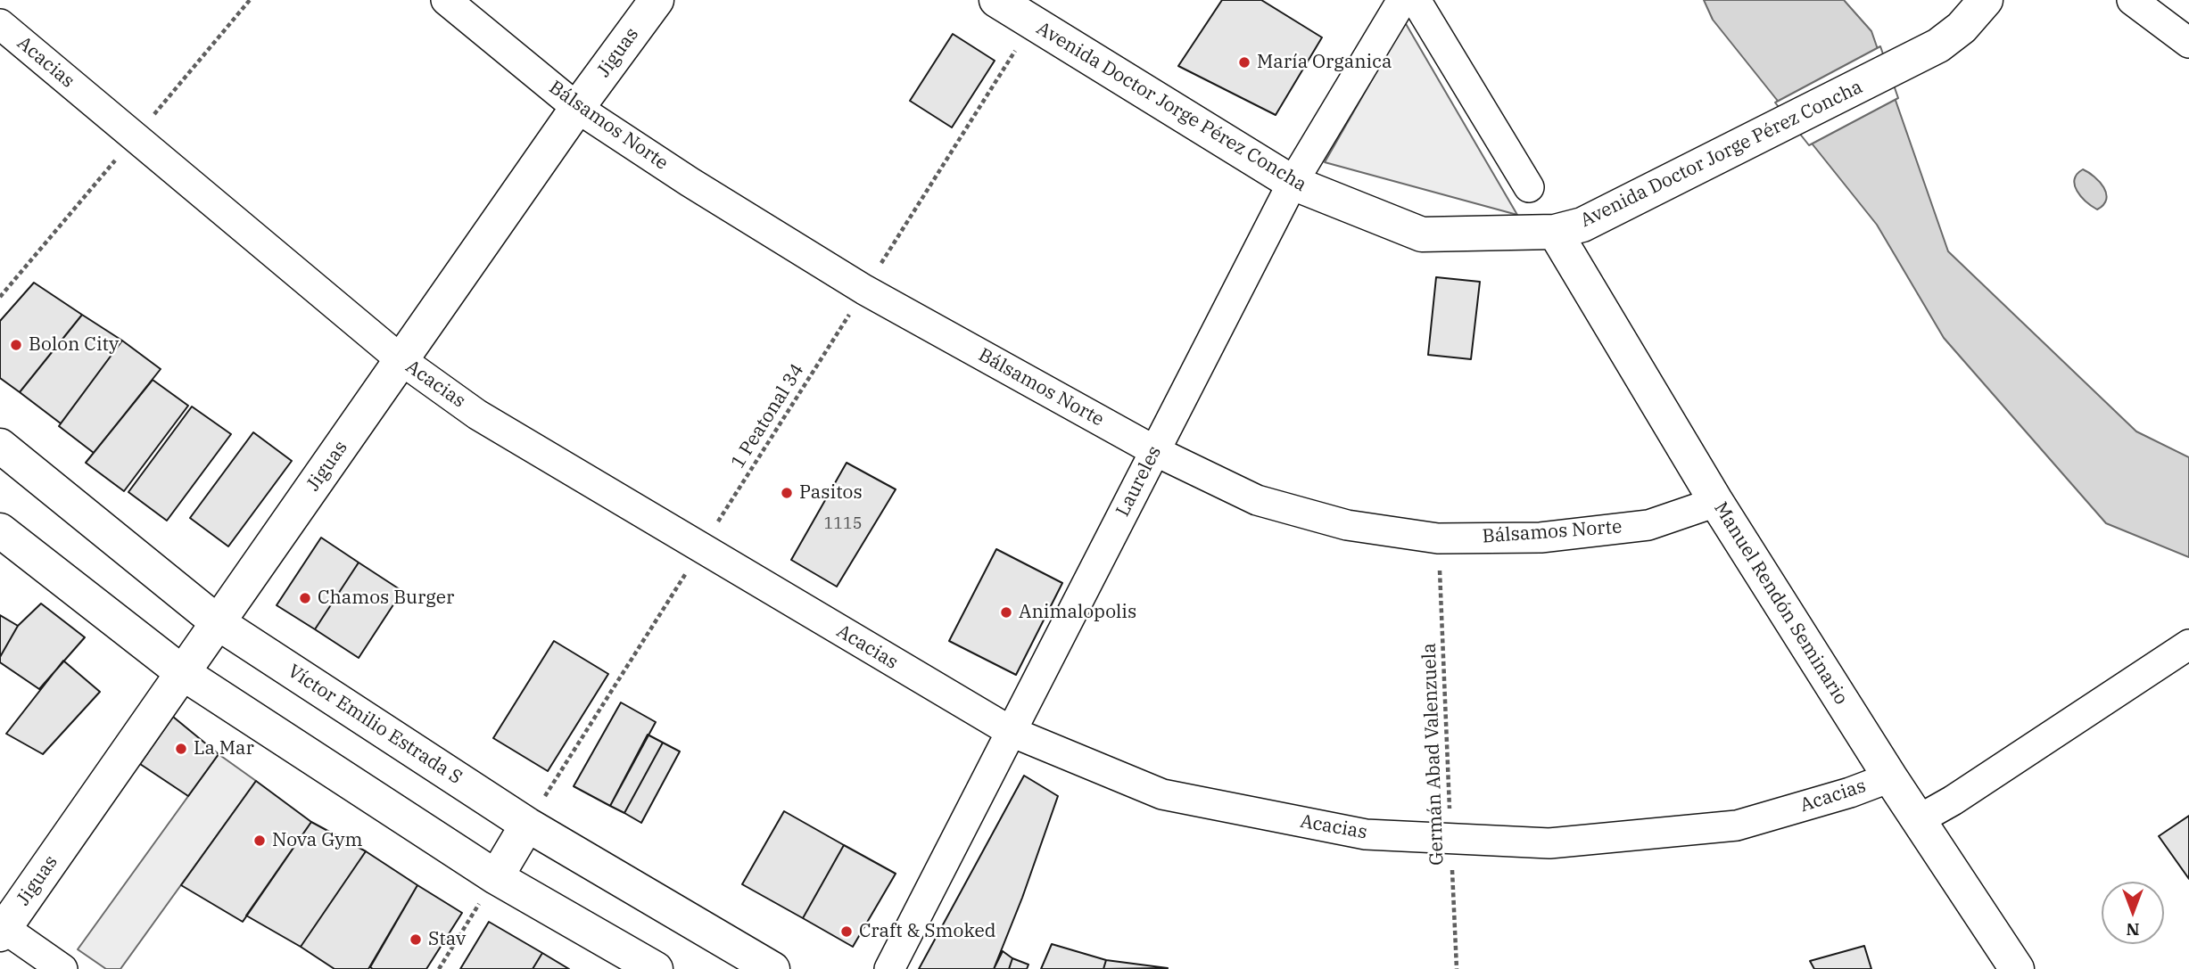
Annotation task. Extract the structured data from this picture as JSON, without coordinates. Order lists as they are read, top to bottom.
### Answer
{
  "streets": {
    "street": [
      "Jiguas",
      "Acacias",
      "Avenida Doctor Jorge Pérez Concha",
      "Bálsamos Norte",
      "Laureles",
      "Manuel Rendón Seminario",
      "Víctor Emilio Estrada S"
    ],
    "path": ["1 Peatonal 34", "Germán Abad Valenzuela"]
  },
  "crossings": [
    ["Jiguas", "Acacias"],
    ["Jiguas", "Bálsamos Norte"],
    ["Jiguas", "Víctor Emilio Estrada S"],
    ["Acacias", "1 Peatonal 34"],
    ["Acacias", "Laureles"],
    ["Acacias", "Manuel Rendón Seminario"],
    ["Acacias", "Germán Abad Valenzuela"],
    ["Avenida Doctor Jorge Pérez Concha", "1 Peatonal 34"],
    ["Avenida Doctor Jorge Pérez Concha", "Laureles"],
    ["Avenida Doctor Jorge Pérez Concha", "Manuel Rendón Seminario"],
    ["Bálsamos Norte", "1 Peatonal 34"],
    ["Bálsamos Norte", "Laureles"],
    ["Bálsamos Norte", "Manuel Rendón Seminario"],
    ["Bálsamos Norte", "Germán Abad Valenzuela"],
    ["1 Peatonal 34", "Víctor Emilio Estrada S"]
  ],
  "places": [
    "María Organica",
    "Bolon City",
    "Pasitos",
    "Chamos Burger",
    "Animalopolis",
    "La Mar",
    "Nova Gym",
    "Craft & Smoked",
    "Stav"
  ],
  "house_numbers": ["1115"],
  "north": "bottom"
}
